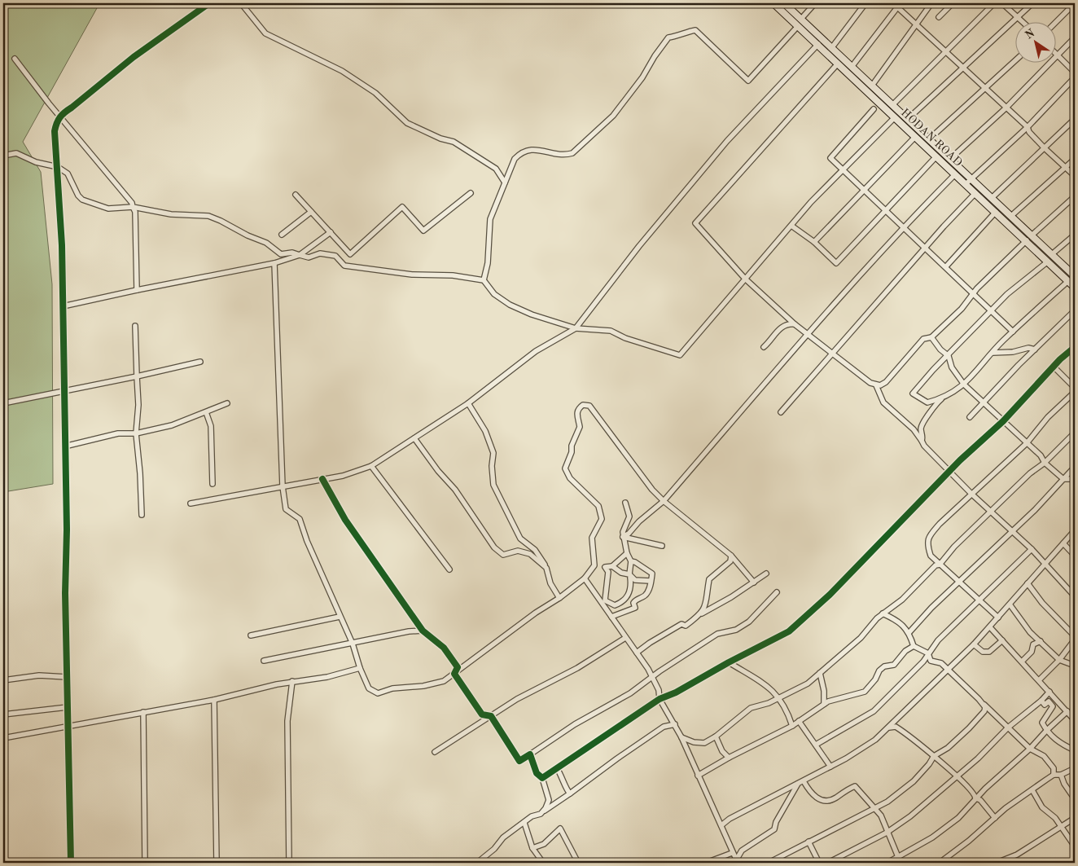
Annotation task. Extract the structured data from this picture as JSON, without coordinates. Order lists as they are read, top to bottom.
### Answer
{
  "streets": {
    "main road": ["HODAN ROAD"]
  },
  "north": "top left"
}
